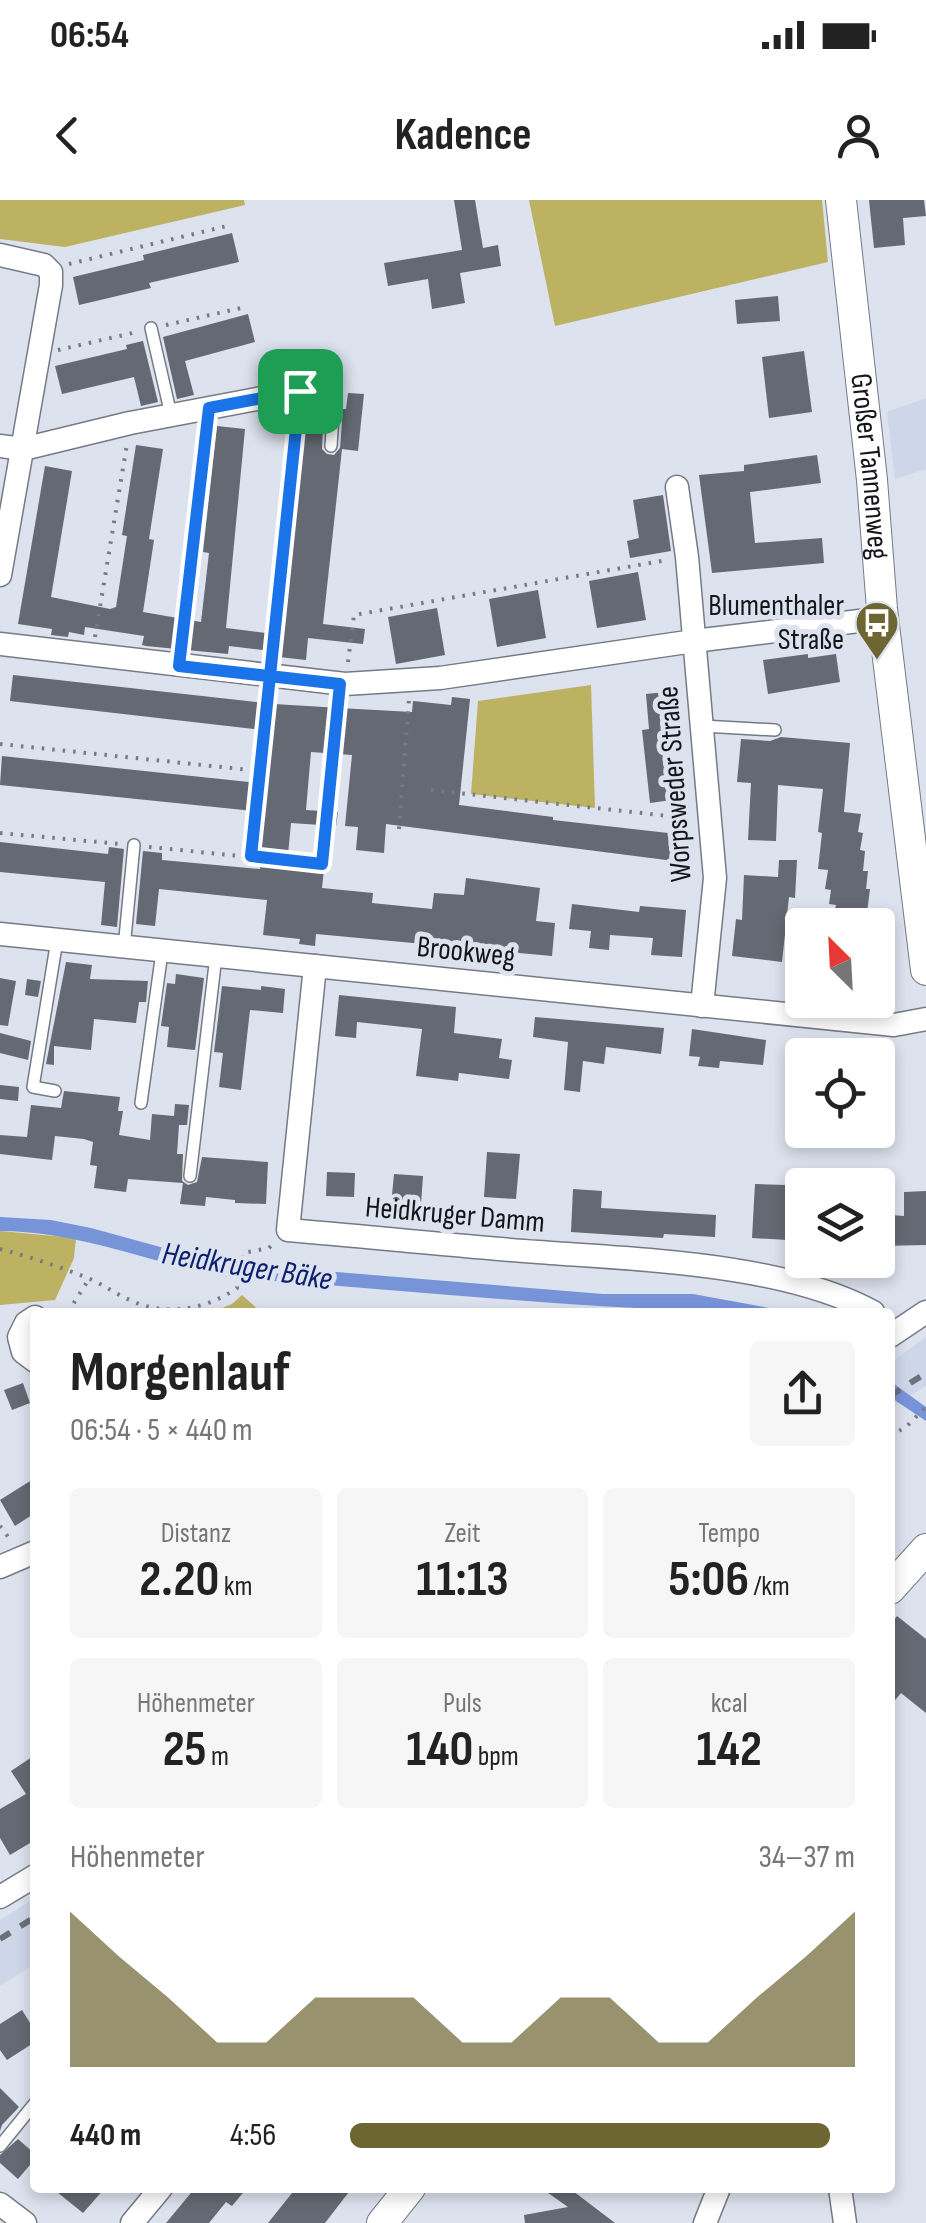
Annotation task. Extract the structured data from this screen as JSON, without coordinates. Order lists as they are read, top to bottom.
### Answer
{
  "streets": {
    "street": [
      "Großer Tannenweg",
      "Worpsweder Straße",
      "Brookweg",
      "Heidkruger Damm"
    ]
  },
  "crossings": [
    ["Worpsweder Straße", "Brookweg"]
  ],
  "water": ["Heidkruger Bäke"],
  "places": {
    "bus stop": ["Blumenthaler Straße"]
  },
  "north": "top left",
  "page": {
    "status": "06:54",
    "header": "Kadence",
    "heading": ["Morgenlauf", "06:54 · 5 × 440 m"],
    "stats": [
      ["Distanz", "2.20 km"],
      ["Zeit", "11:13"],
      ["Tempo", "5:06 /km"],
      ["Höhenmeter", "25 m"],
      ["Puls", "140 bpm"],
      ["kcal", "142"]
    ],
    "chart": ["Höhenmeter", "34–37 m"],
    "list": [
      {
        "name": "440 m",
        "note": "4:56"
      }
    ]
  }
}
